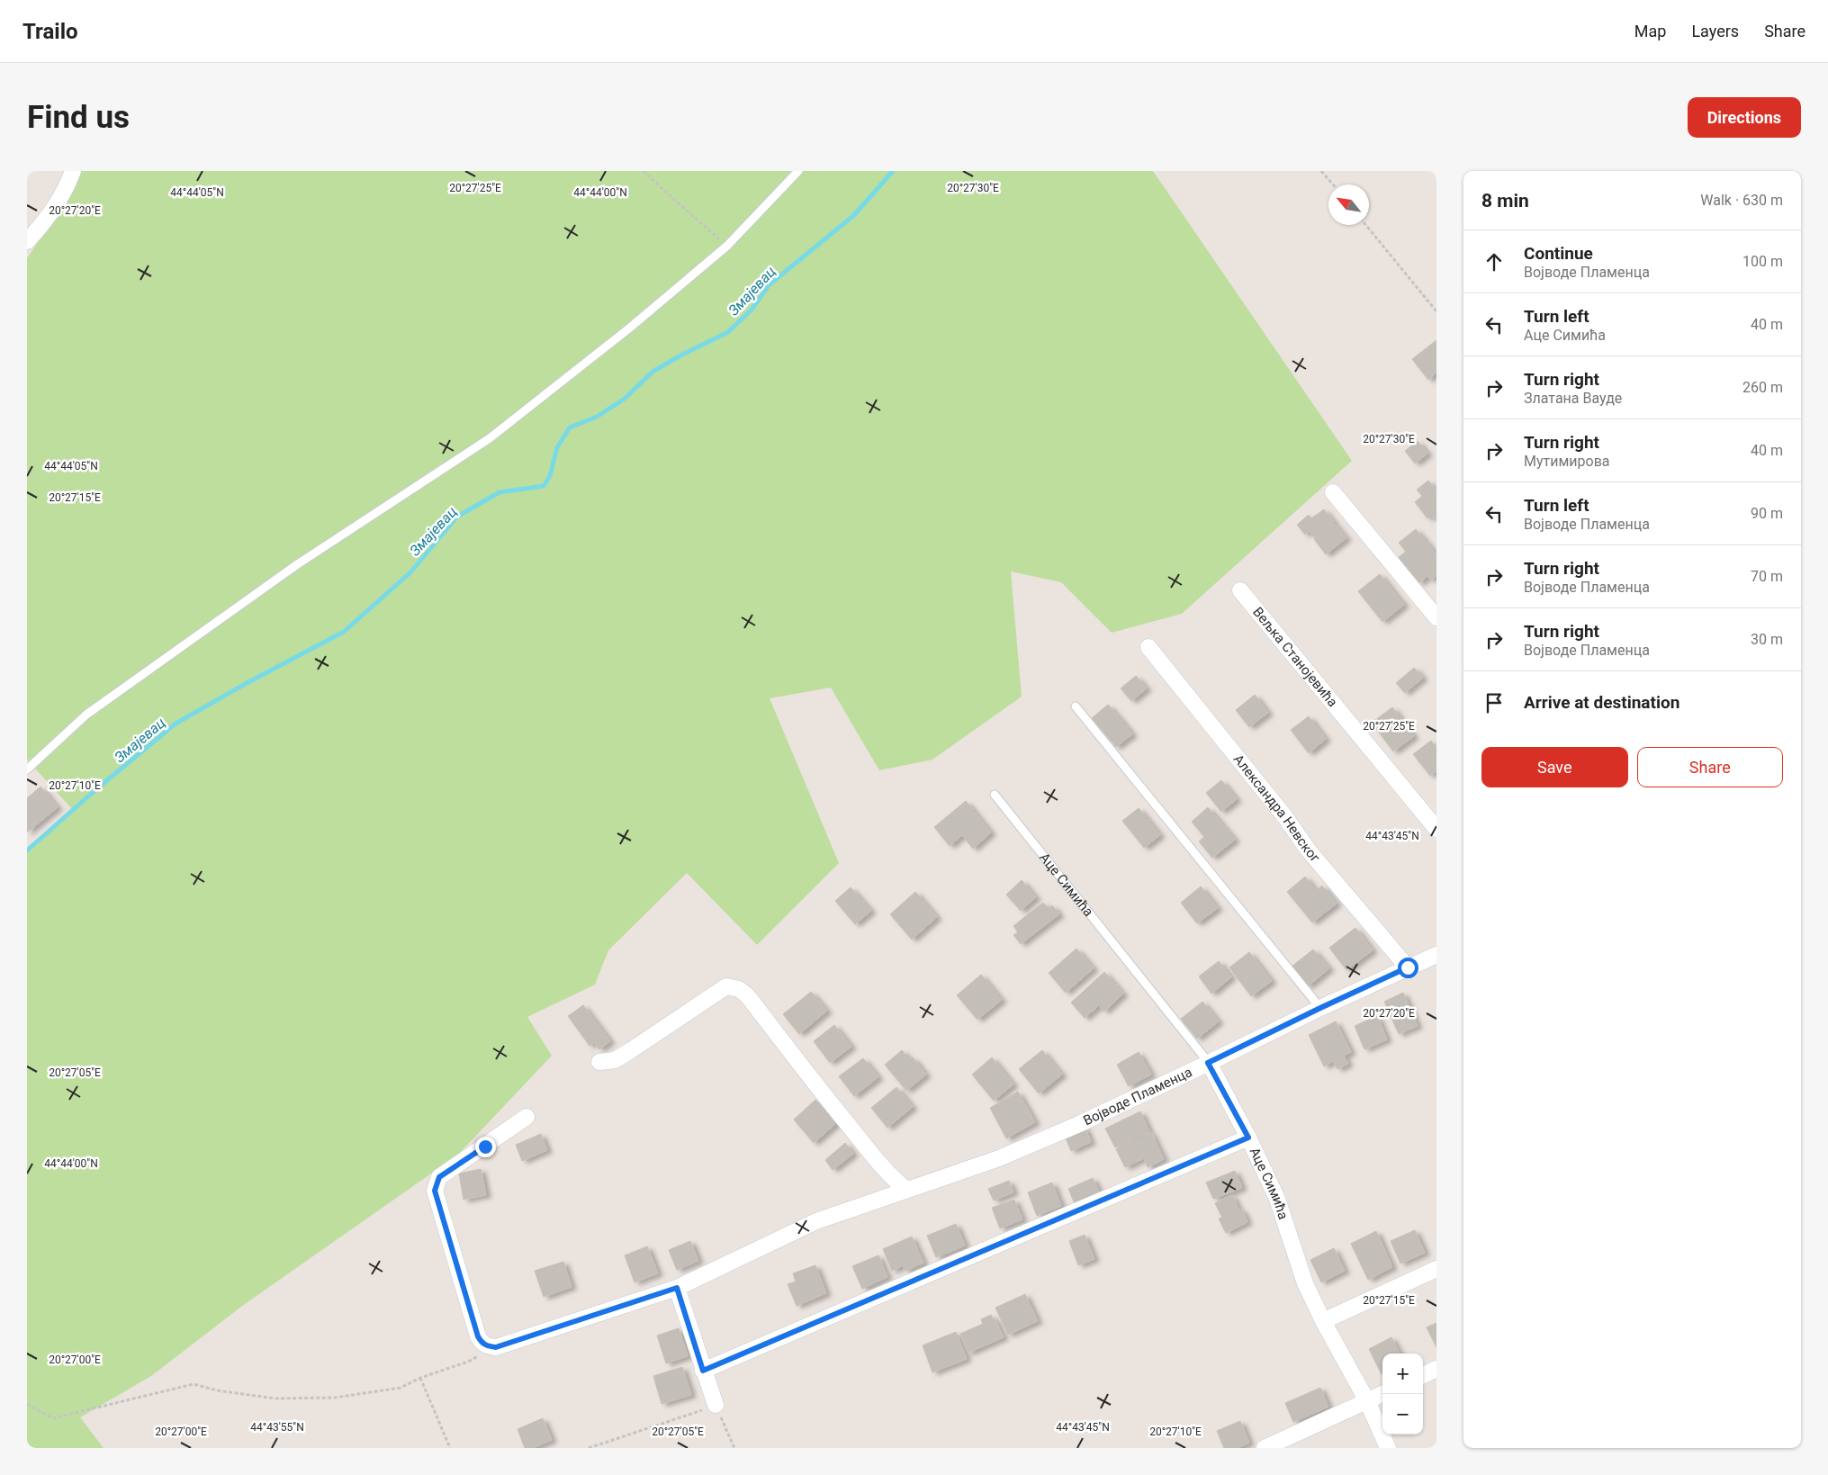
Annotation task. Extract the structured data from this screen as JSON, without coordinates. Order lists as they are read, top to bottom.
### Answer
{
  "streets": {
    "street": [
      "Вељка Станојевића",
      "Александра Невског",
      "Аце Симића",
      "Војводе Пламенца"
    ]
  },
  "crossings": [
    ["Александра Невског", "Војводе Пламенца"],
    ["Аце Симића", "Војводе Пламенца"]
  ],
  "water": ["Змајевац"],
  "north": "top left",
  "page": {
    "header": "Trailo",
    "nav": ["Map", "Layers", "Share"],
    "buttons": [
      "Directions",
      ["Save", "Share"]
    ],
    "title": "Find us",
    "heading": ["8 min", "Walk · 630 m"],
    "list": [
      ["Continue", "Војводе Пламенца", "100 m"],
      ["Turn left", "Аце Симића", "40 m"],
      ["Turn right", "Златана Вауде", "260 m"],
      ["Turn right", "Мутимирова", "40 m"],
      ["Turn left", "Војводе Пламенца", "90 m"],
      ["Turn right", "Војводе Пламенца", "70 m"],
      ["Turn right", "Војводе Пламенца", "30 m"],
      "Arrive at destination"
    ],
    "map_buttons": ["+", "−"]
  },
  "coordinates": [
    "20°27'30\"E",
    "20°27'25\"E",
    "44°44'05\"N",
    "44°44'00\"N",
    "20°27'20\"E",
    "20°27'15\"E",
    "20°27'10\"E",
    "44°43'45\"N",
    "20°27'05\"E",
    "20°27'00\"E",
    "44°43'55\"N"
  ]
}
